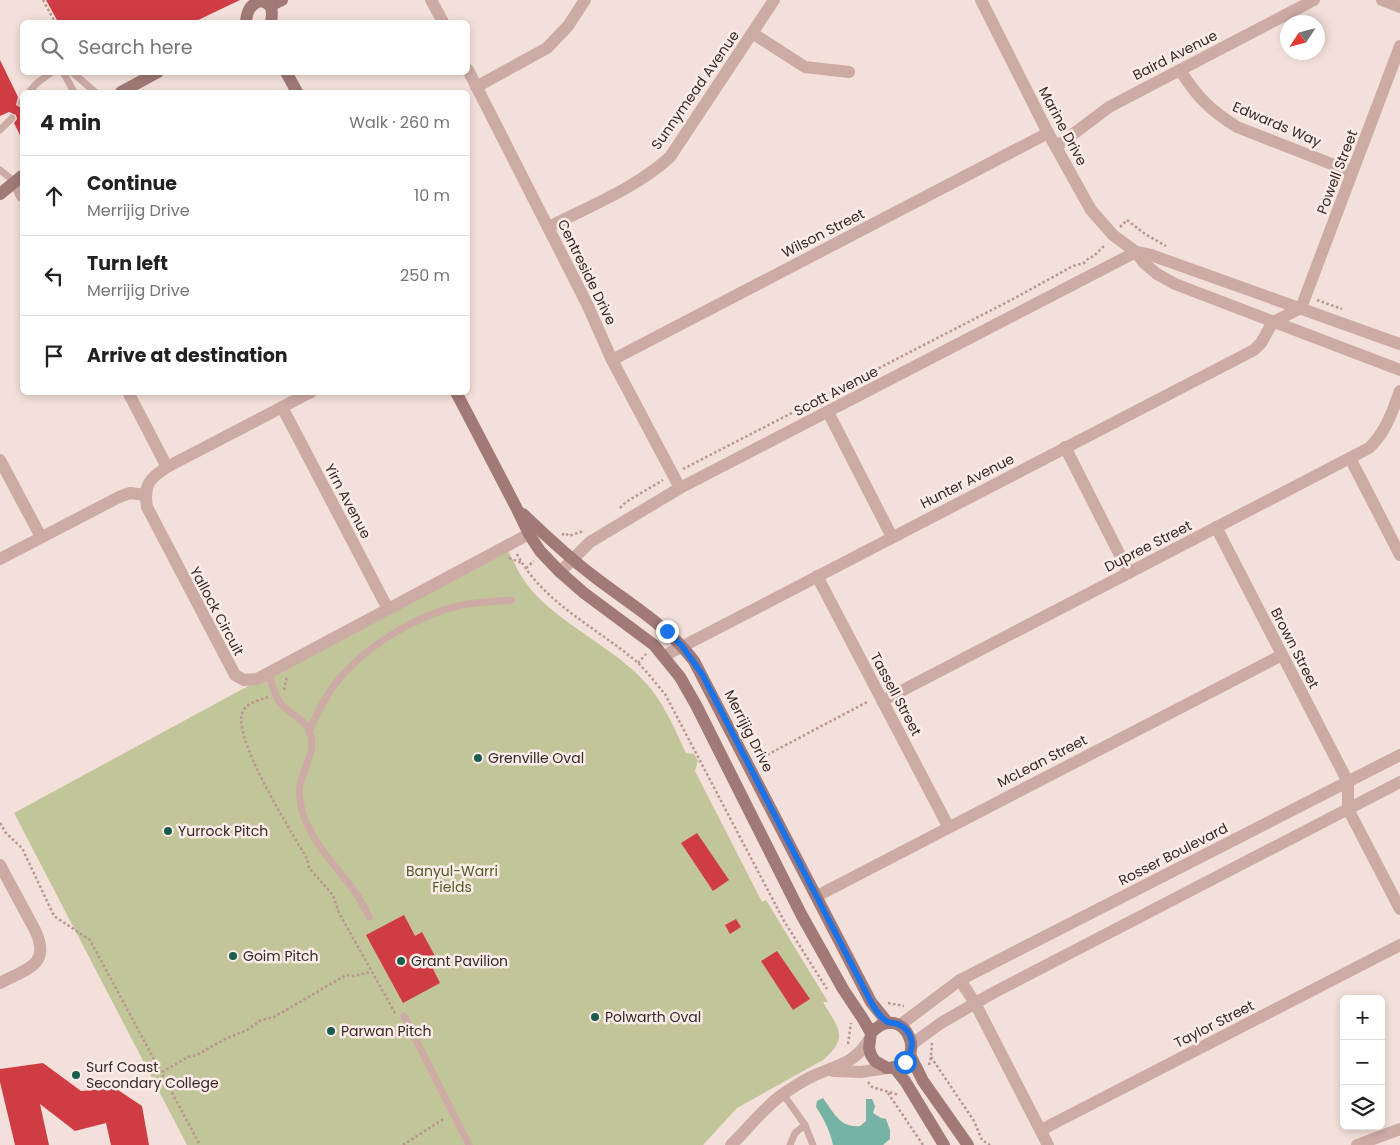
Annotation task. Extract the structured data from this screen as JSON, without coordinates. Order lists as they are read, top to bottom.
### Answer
{
  "streets": {
    "street": [
      "Baird Avenue",
      "Sunnymead Avenue",
      "Edwards Way",
      "Marine Drive",
      "Powell Street",
      "Wilson Street",
      "Centreside Drive",
      "Scott Avenue",
      "Hunter Avenue",
      "Yirn Avenue",
      "Dupree Street",
      "Yallock Circuit",
      "Brown Street",
      "Tassell Street",
      "Merrijig Drive",
      "McLean Street",
      "Rosser Boulevard",
      "Taylor Street"
    ]
  },
  "crossings": [
    ["Baird Avenue", "Edwards Way"],
    ["Baird Avenue", "Marine Drive"],
    ["Sunnymead Avenue", "Centreside Drive"],
    ["Edwards Way", "Powell Street"],
    ["Marine Drive", "Powell Street"],
    ["Marine Drive", "Wilson Street"],
    ["Marine Drive", "Scott Avenue"],
    ["Marine Drive", "Hunter Avenue"],
    ["Wilson Street", "Centreside Drive"],
    ["Centreside Drive", "Scott Avenue"],
    ["Scott Avenue", "Merrijig Drive"],
    ["Hunter Avenue", "Tassell Street"],
    ["Hunter Avenue", "Merrijig Drive"],
    ["Yirn Avenue", "Yallock Circuit"],
    ["Dupree Street", "Brown Street"],
    ["Dupree Street", "Tassell Street"],
    ["Yallock Circuit", "Merrijig Drive"],
    ["Brown Street", "McLean Street"],
    ["Brown Street", "Rosser Boulevard"],
    ["Tassell Street", "McLean Street"],
    ["Merrijig Drive", "McLean Street"],
    ["Merrijig Drive", "Rosser Boulevard"]
  ],
  "parks": ["Banyul-Warri Fields"],
  "places": [
    "Grenville Oval",
    "Yurrock Pitch",
    "Goim Pitch",
    "Grant Pavilion",
    "Polwarth Oval",
    "Parwan Pitch",
    "Surf Coast Secondary College"
  ],
  "north": "bottom left",
  "page": {
    "search": "Search here",
    "heading": ["4 min", "Walk · 260 m"],
    "list": [
      ["Continue", "Merrijig Drive", "10 m"],
      ["Turn left", "Merrijig Drive", "250 m"],
      "Arrive at destination"
    ],
    "map_buttons": ["+", "−"]
  }
}
